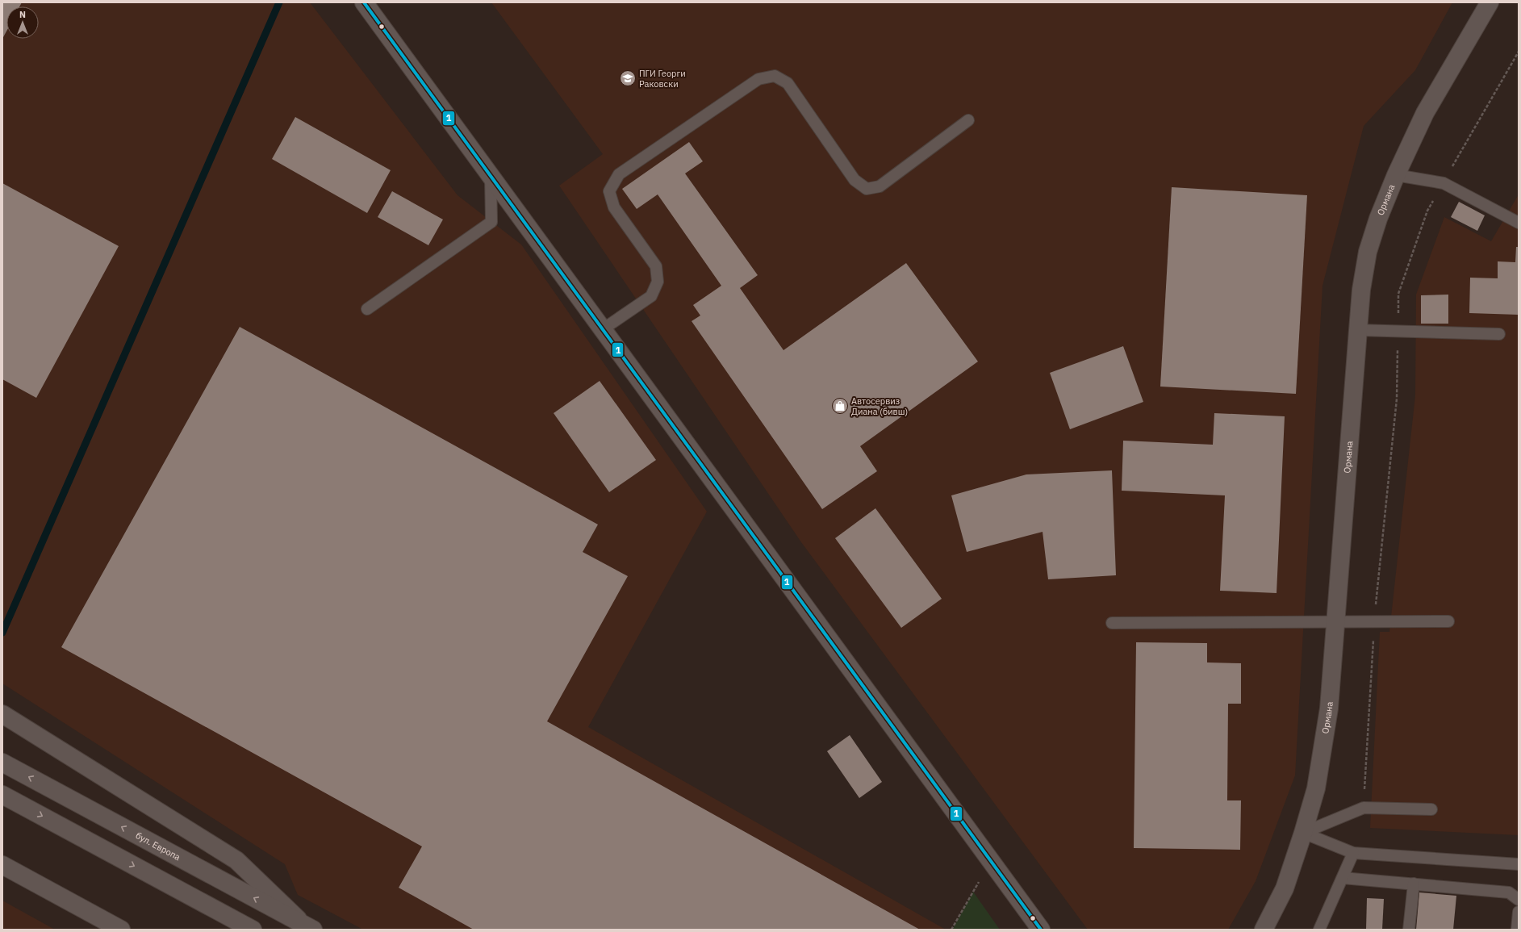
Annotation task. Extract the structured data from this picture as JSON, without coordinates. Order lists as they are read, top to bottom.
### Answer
{
  "streets": {
    "street": ["Ормана", "бул. Европа"]
  },
  "places": {
    "school or university": ["ПГИ Георги Раковски"],
    "shop": ["Автосервиз Диана (бивш)"]
  },
  "lines": ["transit line 1"],
  "north": "top"
}
